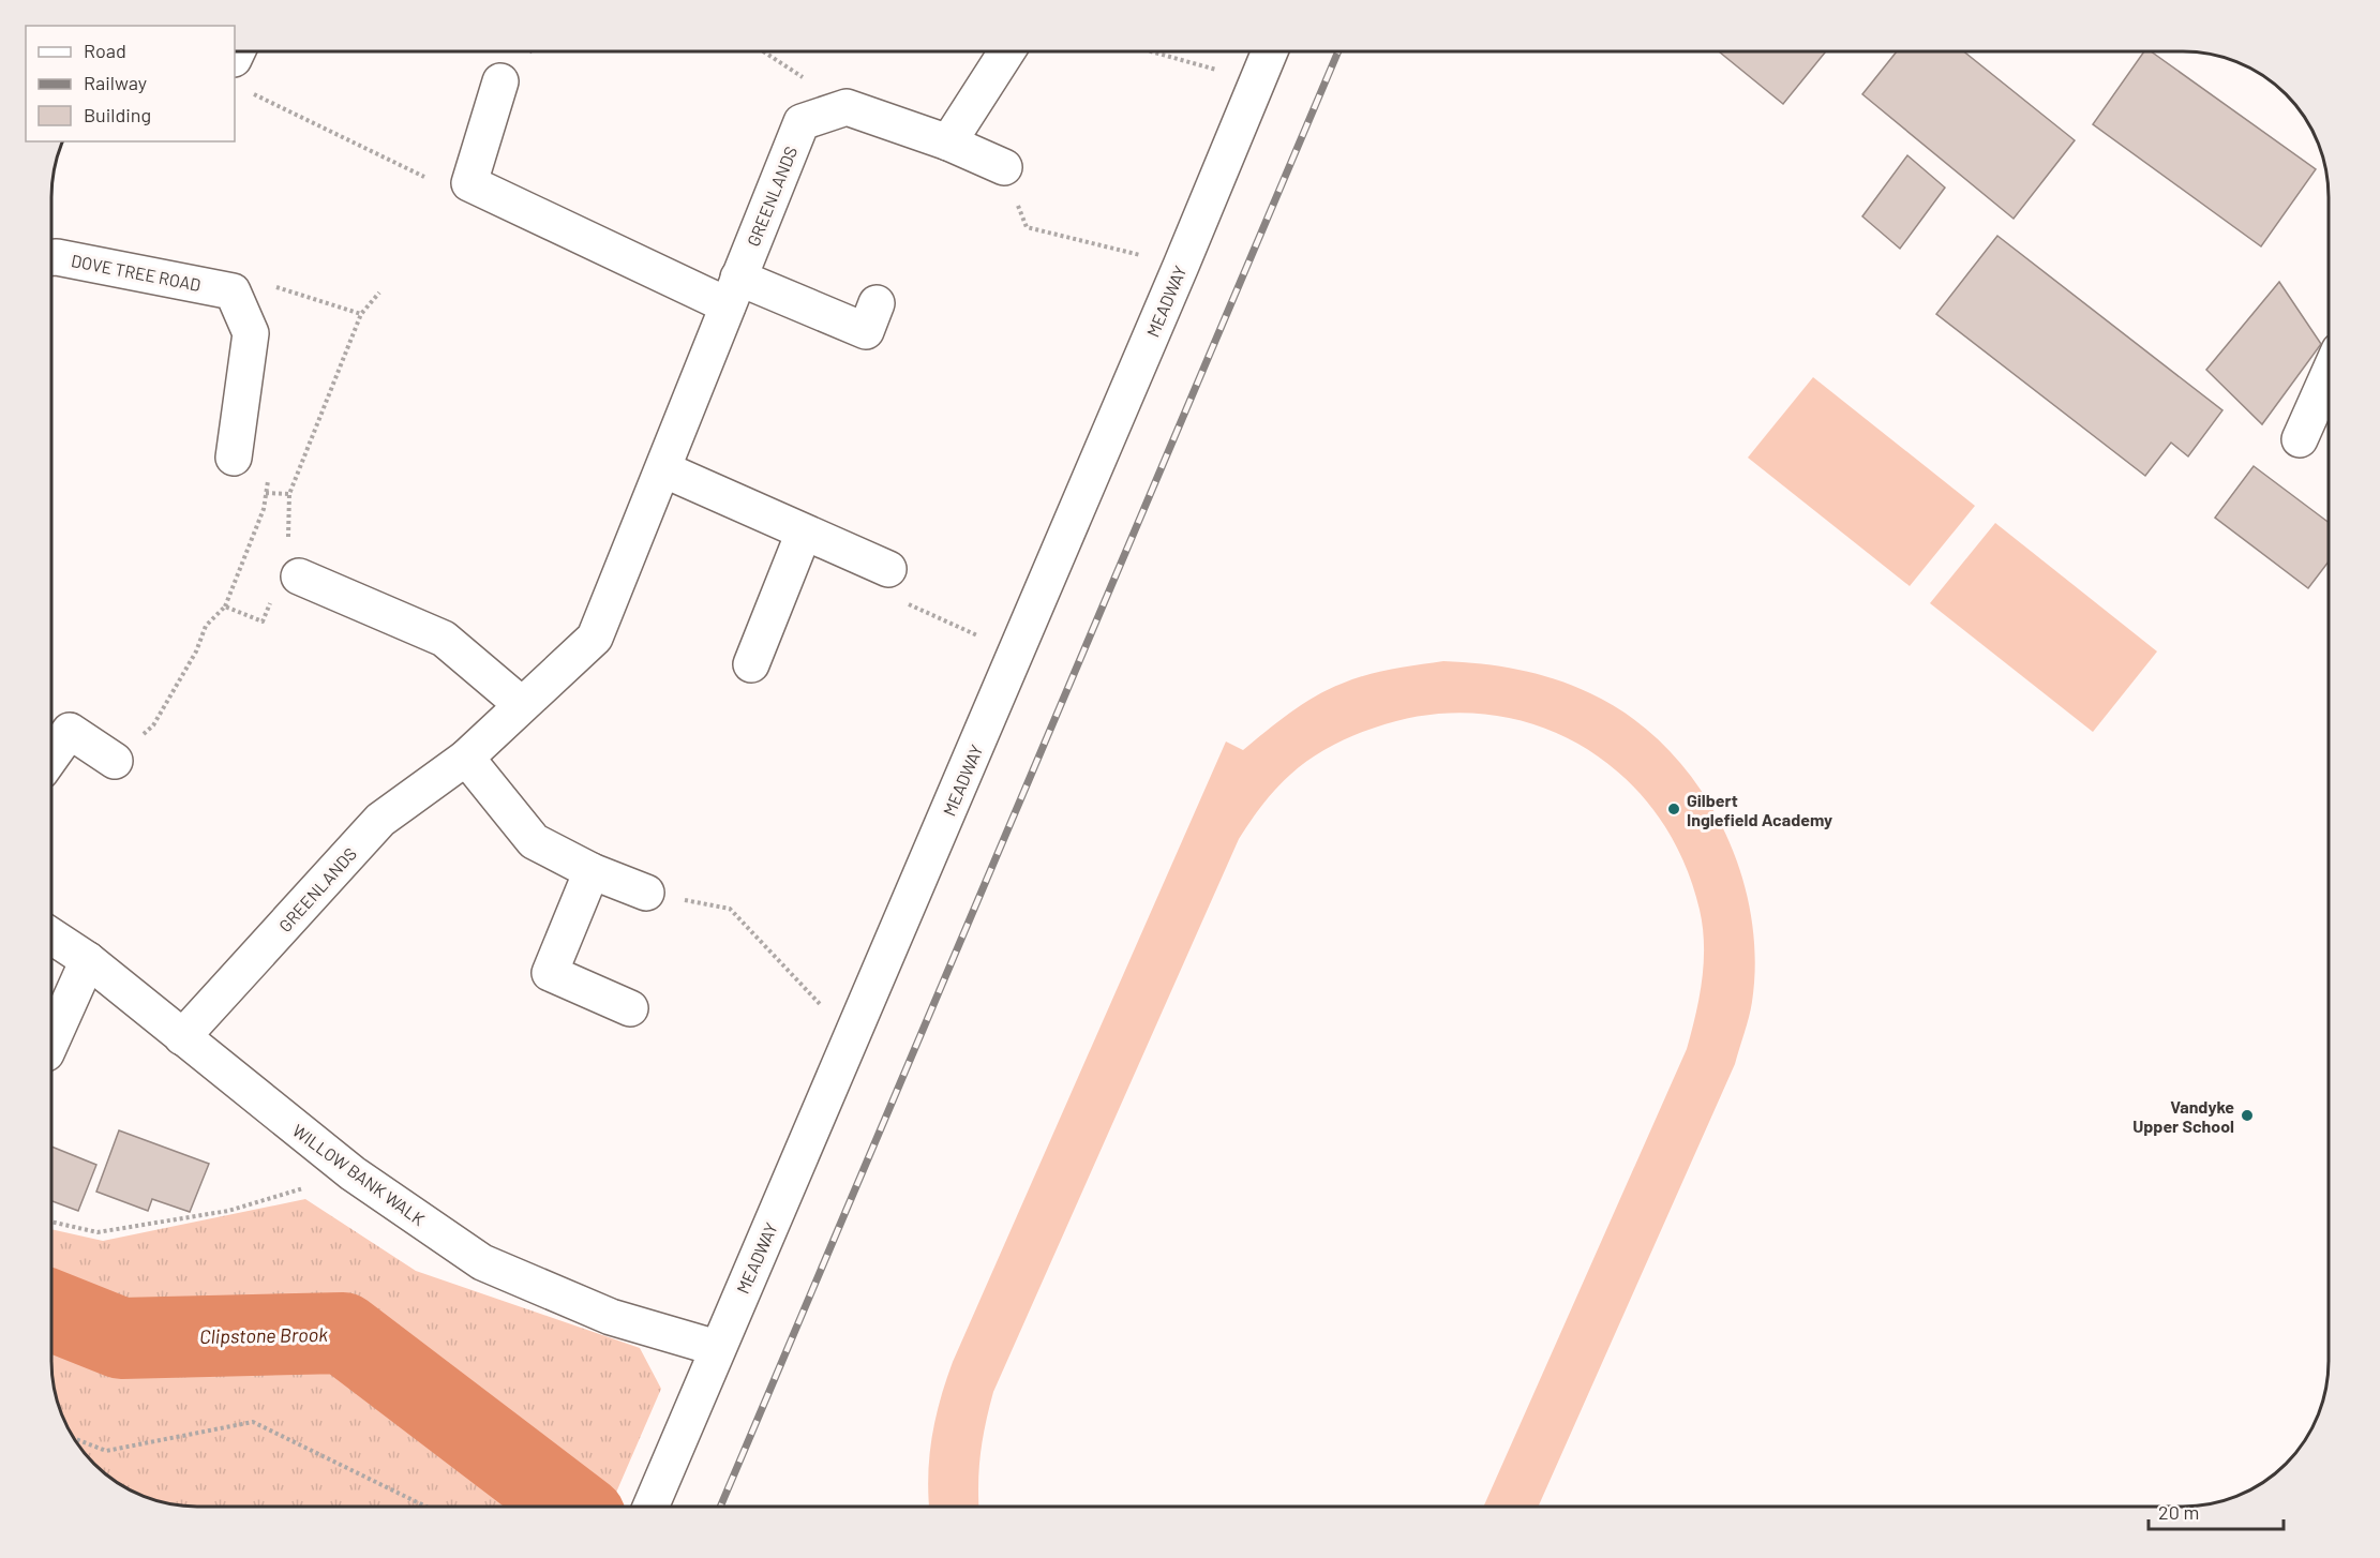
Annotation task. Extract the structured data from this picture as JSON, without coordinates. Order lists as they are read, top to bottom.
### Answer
{
  "streets": {
    "street": [
      "GREENLANDS",
      "DOVE TREE ROAD",
      "MEADWAY",
      "WILLOW BANK WALK"
    ]
  },
  "crossings": [
    ["GREENLANDS", "WILLOW BANK WALK"],
    ["MEADWAY", "WILLOW BANK WALK"]
  ],
  "water": ["Clipstone Brook"],
  "places": ["Gilbert Inglefield Academy", "Vandyke Upper School"],
  "legend": ["Road", "Railway", "Building"],
  "scale_bar": "20 m"
}
